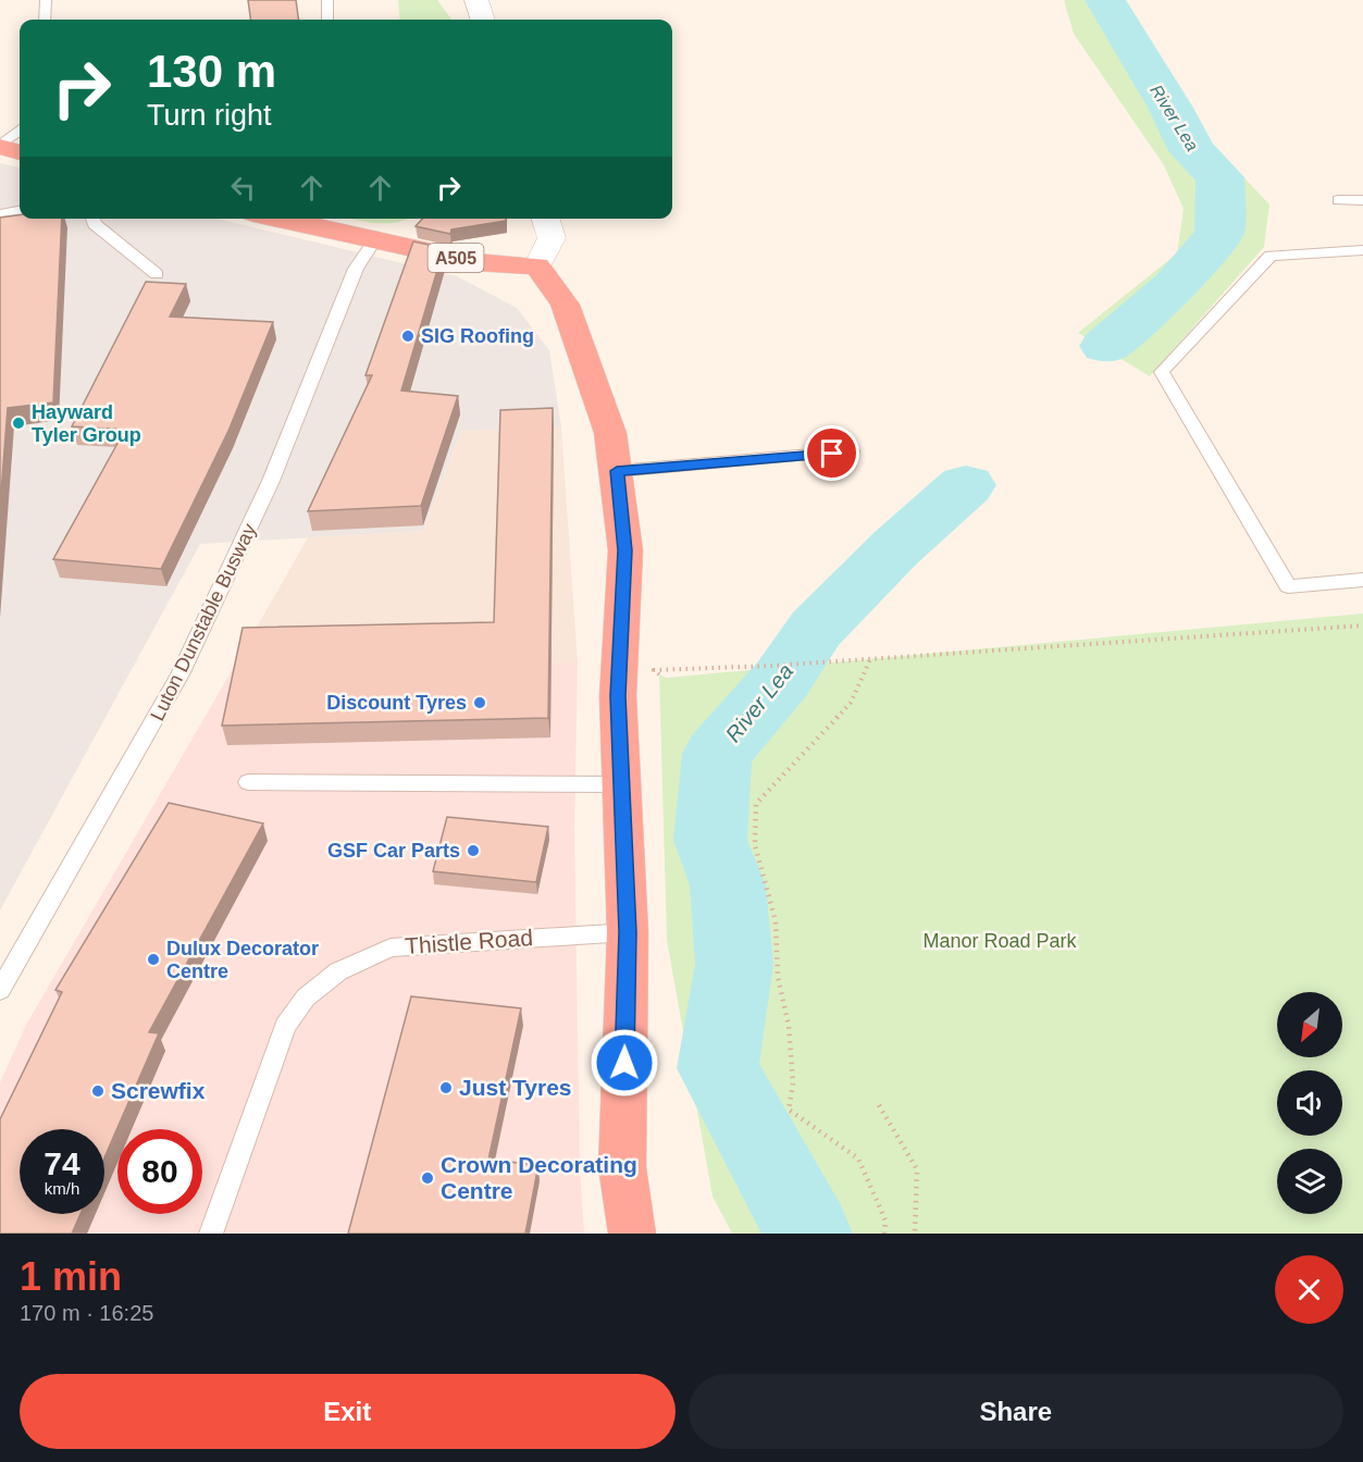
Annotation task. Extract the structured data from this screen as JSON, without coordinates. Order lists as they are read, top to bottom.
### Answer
{
  "streets": {
    "highway": ["A505"],
    "lane": ["Luton Dunstable Busway", "Thistle Road"]
  },
  "crossings": [
    ["A505", "Luton Dunstable Busway"]
  ],
  "water": ["River Lea"],
  "parks": ["Manor Road Park"],
  "places": [
    "SIG Roofing",
    "Hayward Tyler Group",
    "Discount Tyres",
    "GSF Car Parts",
    "Dulux Decorator Centre",
    "Just Tyres",
    "Screwfix",
    "Crown Decorating Centre"
  ],
  "north": "bottom left",
  "page": {
    "turn": ["130 m", "Turn right"],
    "speed": "74 km/h",
    "limit": "80",
    "heading": ["1 min", "170 m · 16:25"],
    "buttons": ["Exit", "Share"]
  }
}
